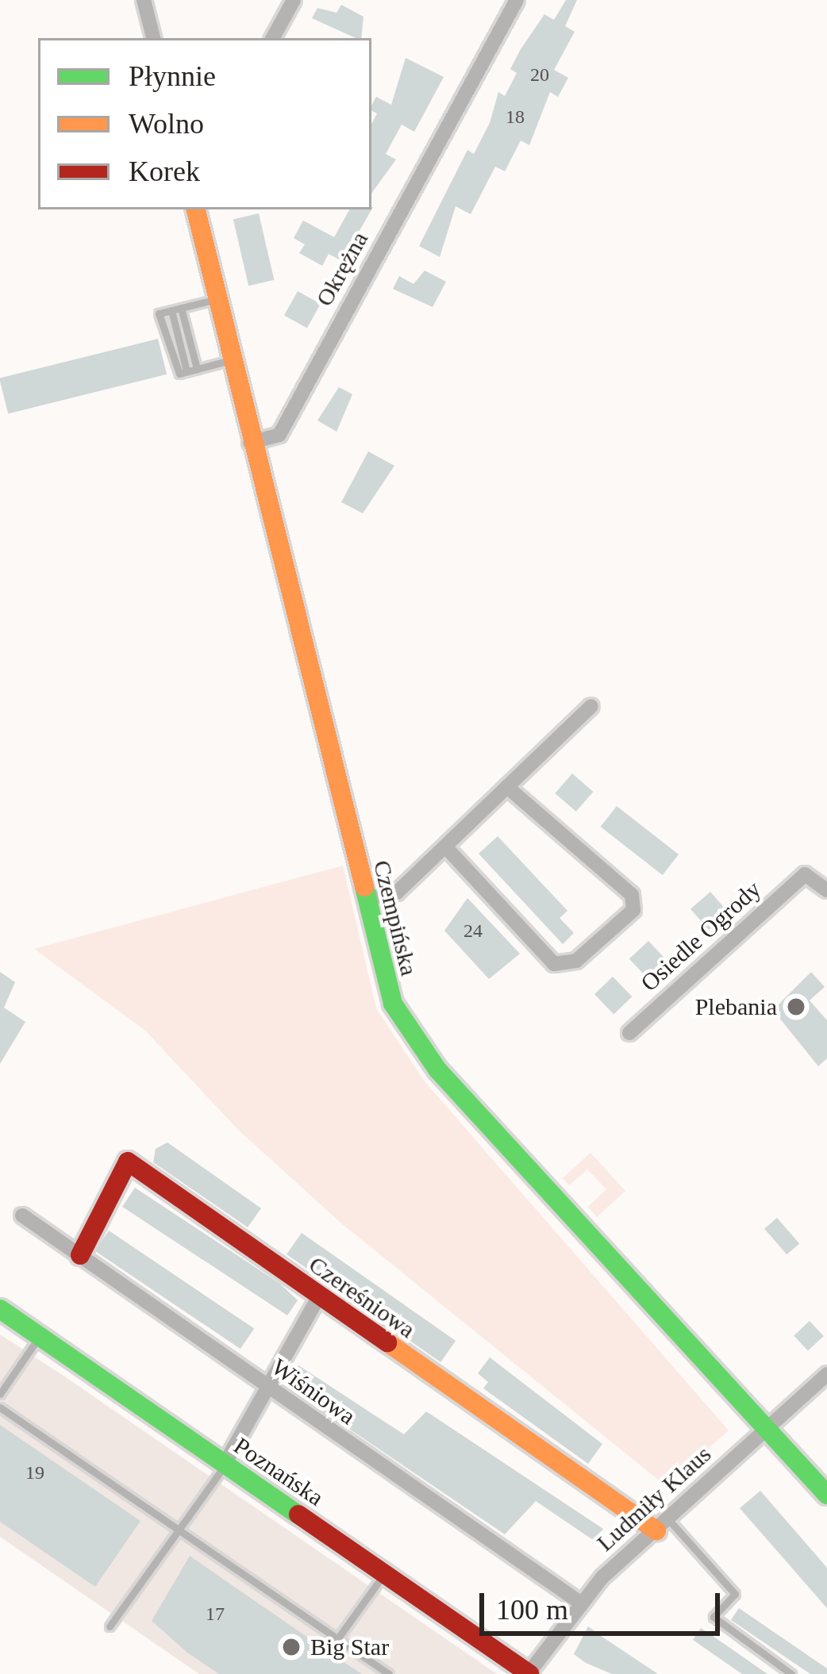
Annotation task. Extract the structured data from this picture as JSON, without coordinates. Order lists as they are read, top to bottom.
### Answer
{
  "streets": {
    "street": [
      "Okrężna",
      "Czempińska",
      "Osiedle Ogrody",
      "Czereśniowa",
      "Wiśniowa",
      "Poznańska",
      "Ludmiły Klaus"
    ]
  },
  "crossings": [
    ["Okrężna", "Czempińska"],
    ["Czempińska", "Ludmiły Klaus"],
    ["Czereśniowa", "Wiśniowa"],
    ["Czereśniowa", "Ludmiły Klaus"],
    ["Wiśniowa", "Ludmiły Klaus"],
    ["Poznańska", "Ludmiły Klaus"]
  ],
  "places": ["Plebania", "Big Star"],
  "house_numbers": [
    "20",
    "18",
    "24",
    "19",
    "17"
  ],
  "legend": ["Płynnie", "Wolno", "Korek"],
  "scale_bar": "100 m"
}
